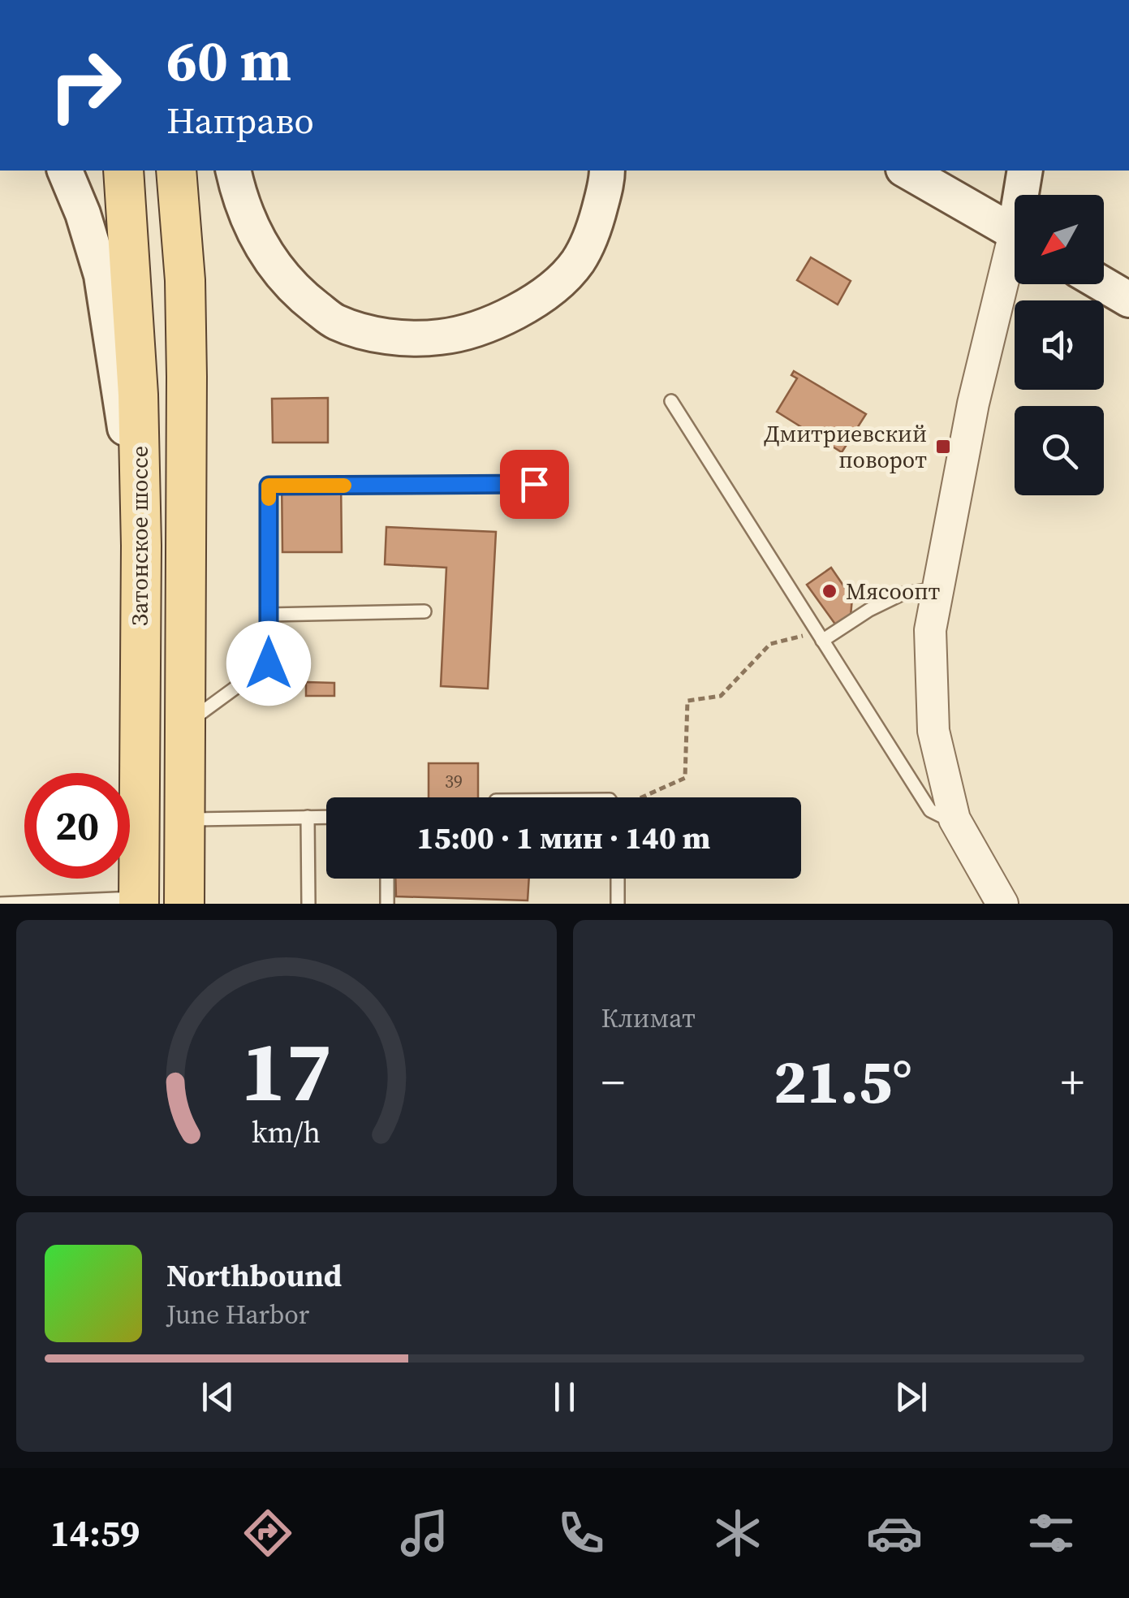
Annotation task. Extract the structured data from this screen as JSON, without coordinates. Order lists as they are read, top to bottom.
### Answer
{
  "streets": {
    "main road": ["Затонское шоссе"]
  },
  "places": {
    "transit": ["Дмитриевский поворот"],
    "other": ["Мясоопт"]
  },
  "house_numbers": ["39"],
  "north": "bottom left",
  "page": {
    "turn": ["60 m", "Направо"],
    "limit": "20",
    "trip": "15:00 · 1 мин · 140 m",
    "tile": "Климат",
    "heat": ["−", "21.5°", "+"],
    "song": ["Northbound", "June Harbor"],
    "tabs": "14:59",
    "gauge": ["17", "km/h"]
  }
}
